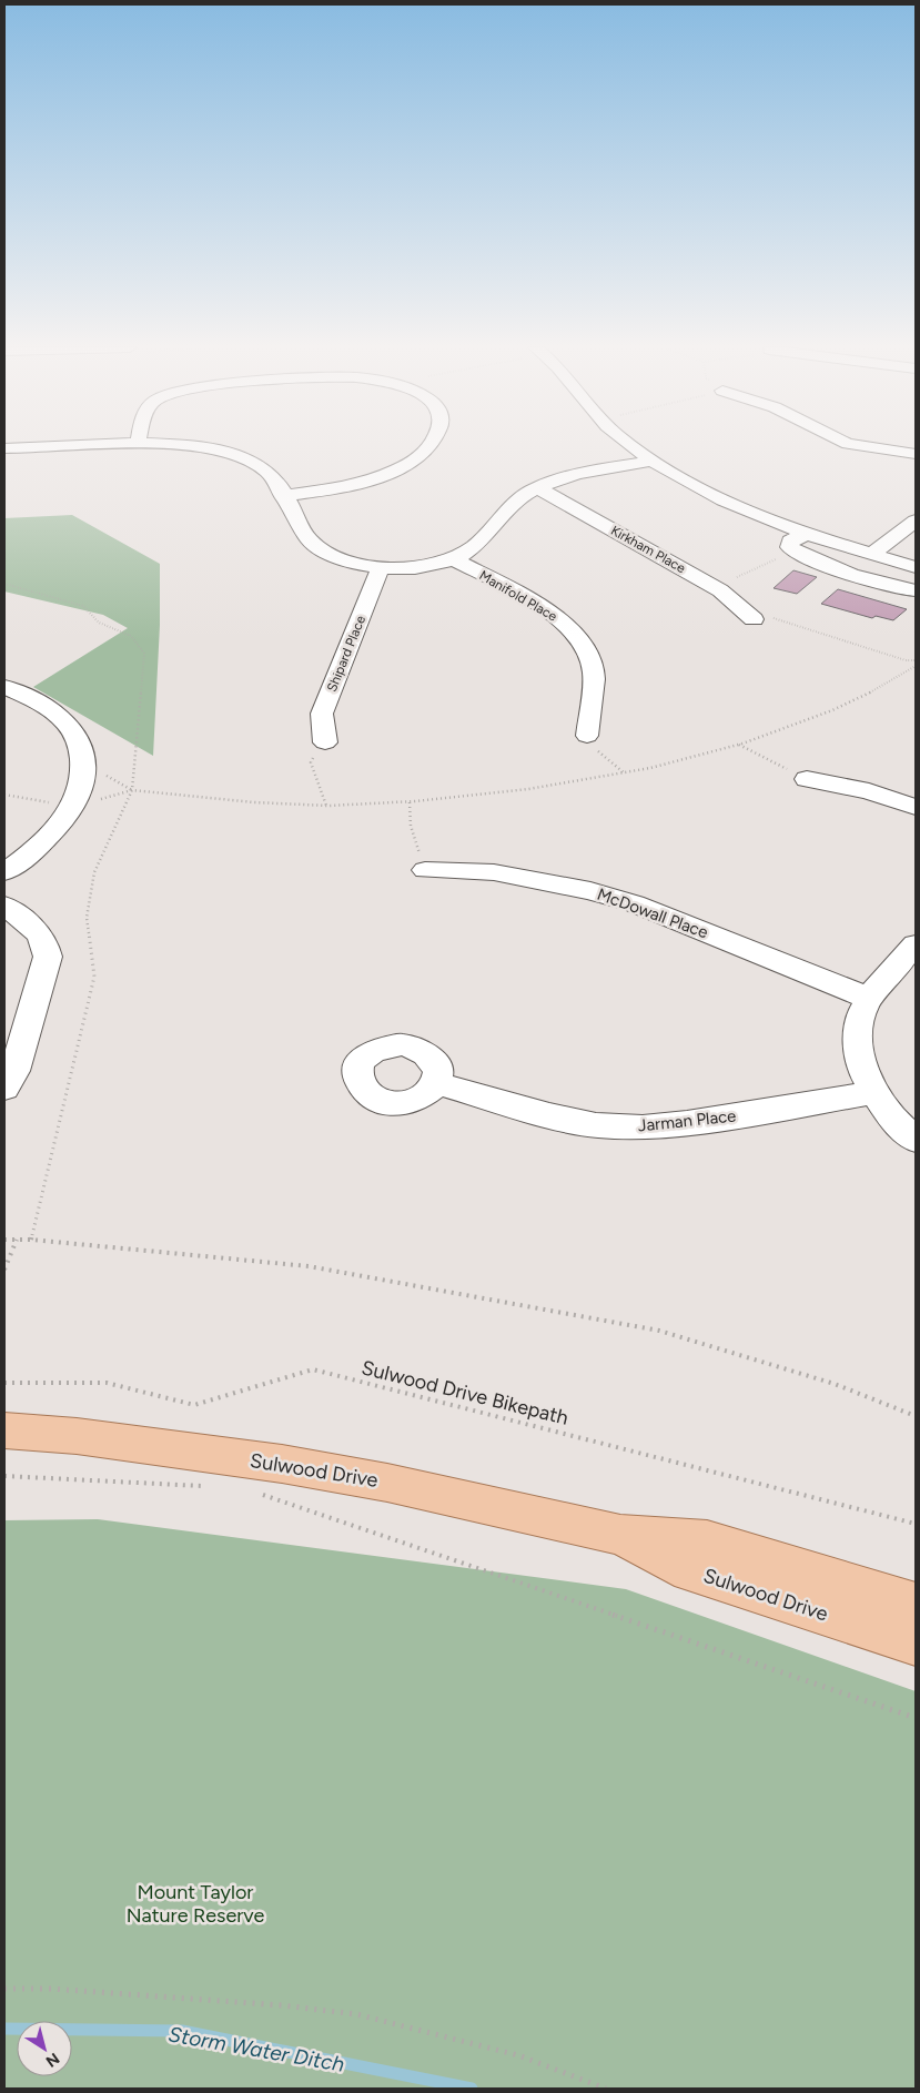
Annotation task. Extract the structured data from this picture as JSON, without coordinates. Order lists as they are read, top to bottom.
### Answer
{
  "streets": {
    "main road": ["Sulwood Drive"],
    "street": [
      "Kirkham Place",
      "Manifold Place",
      "Shipard Place",
      "McDowall Place",
      "Jarman Place"
    ],
    "path": ["Sulwood Drive Bikepath"]
  },
  "water": ["Storm Water Ditch"],
  "parks": ["Mount Taylor Nature Reserve"],
  "north": "bottom right"
}
